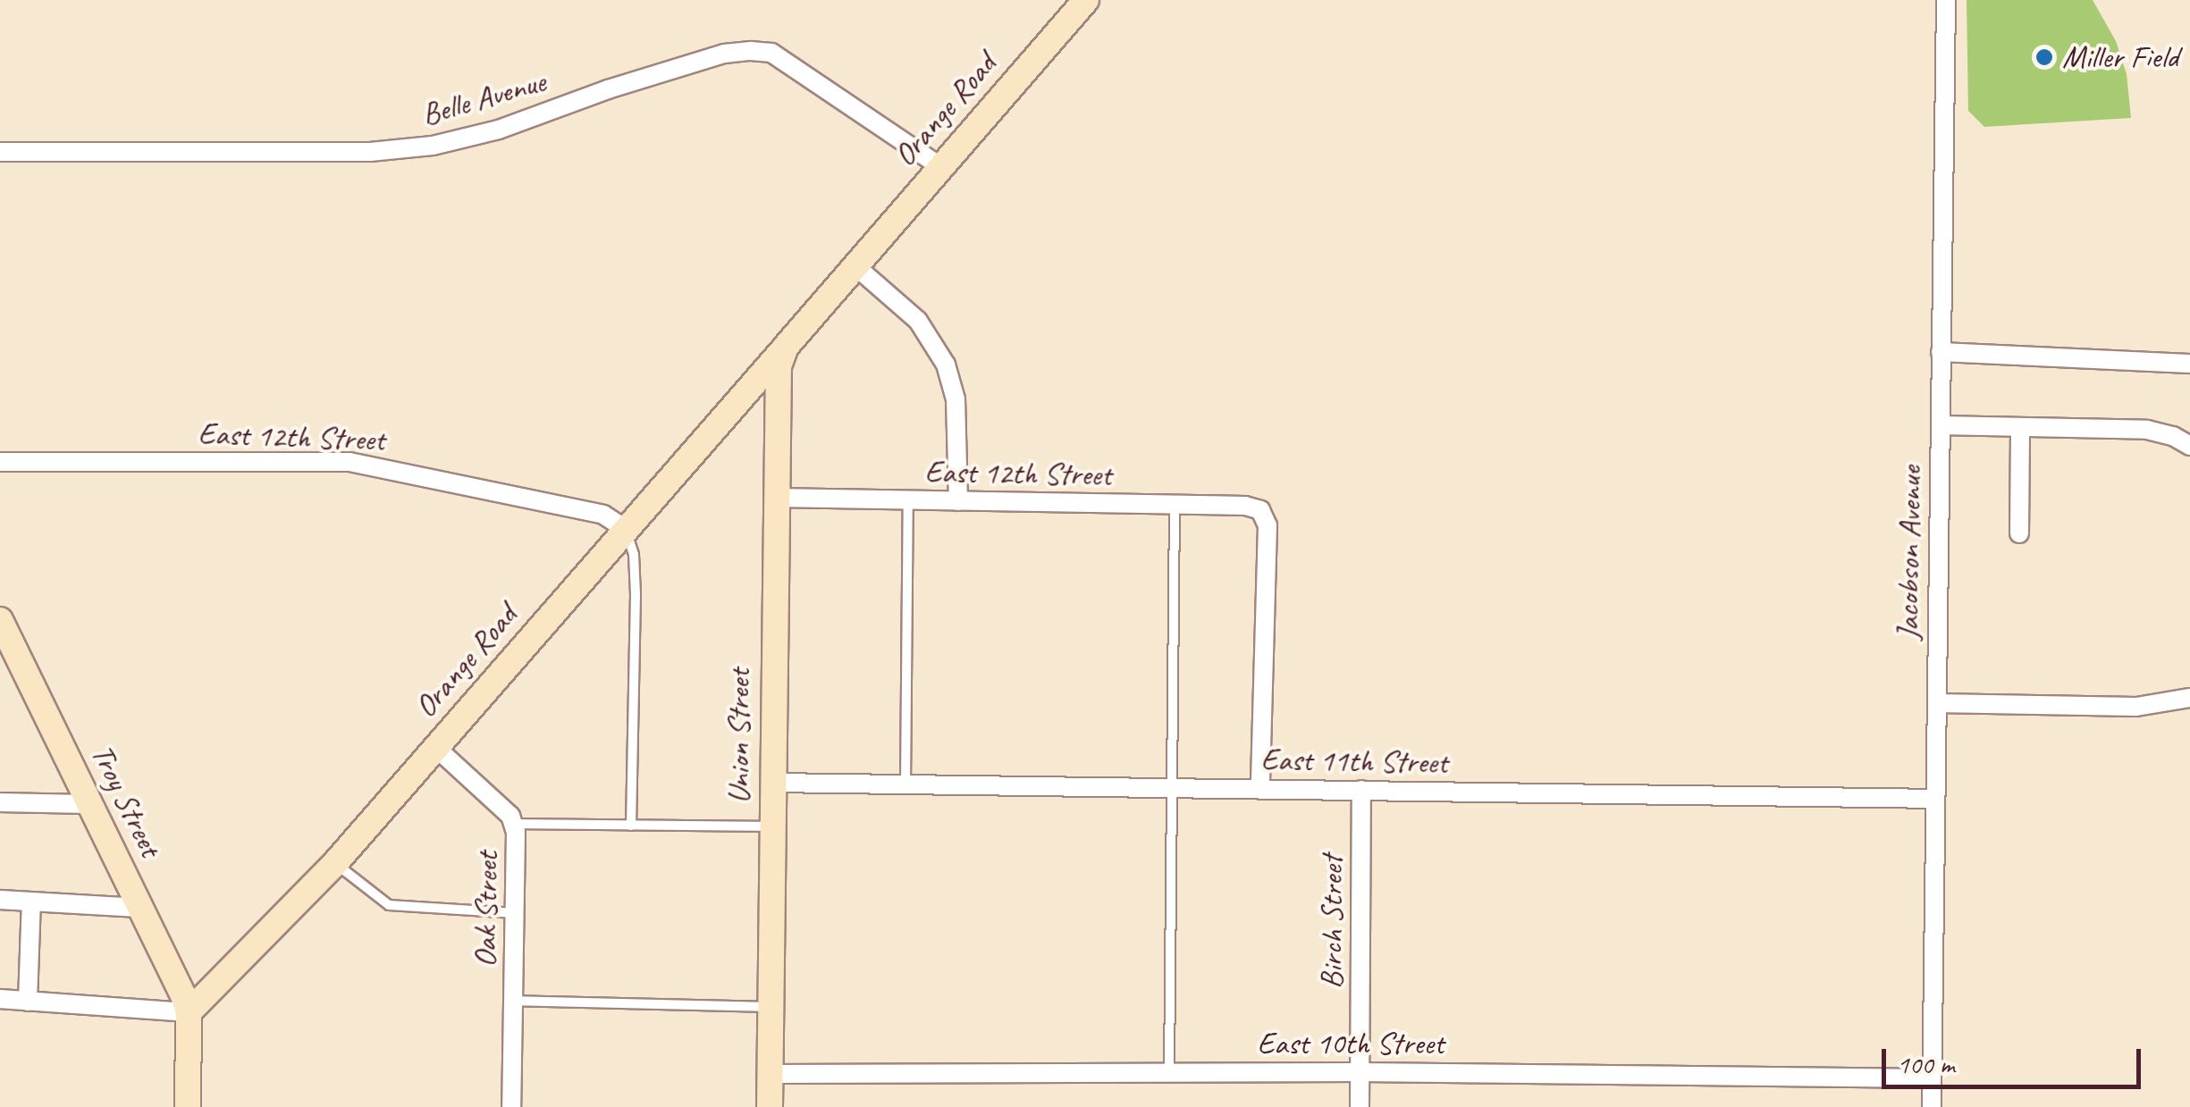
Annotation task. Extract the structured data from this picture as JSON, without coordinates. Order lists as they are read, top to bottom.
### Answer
{
  "streets": {
    "street": [
      "Belle Avenue",
      "Orange Road",
      "East 12th Street",
      "Jacobson Avenue",
      "Union Street",
      "East 11th Street",
      "Troy Street",
      "Oak Street",
      "Birch Street",
      "East 10th Street"
    ]
  },
  "crossings": [
    ["Belle Avenue", "Orange Road"],
    ["Orange Road", "East 12th Street"],
    ["Orange Road", "Union Street"],
    ["Orange Road", "Troy Street"],
    ["Orange Road", "Oak Street"],
    ["East 12th Street", "Union Street"],
    ["East 12th Street", "East 11th Street"],
    ["Jacobson Avenue", "East 11th Street"],
    ["Jacobson Avenue", "East 10th Street"],
    ["Union Street", "East 11th Street"],
    ["Union Street", "East 10th Street"],
    ["East 11th Street", "Birch Street"],
    ["Birch Street", "East 10th Street"]
  ],
  "places": ["Miller Field"],
  "scale_bar": "100 m"
}
